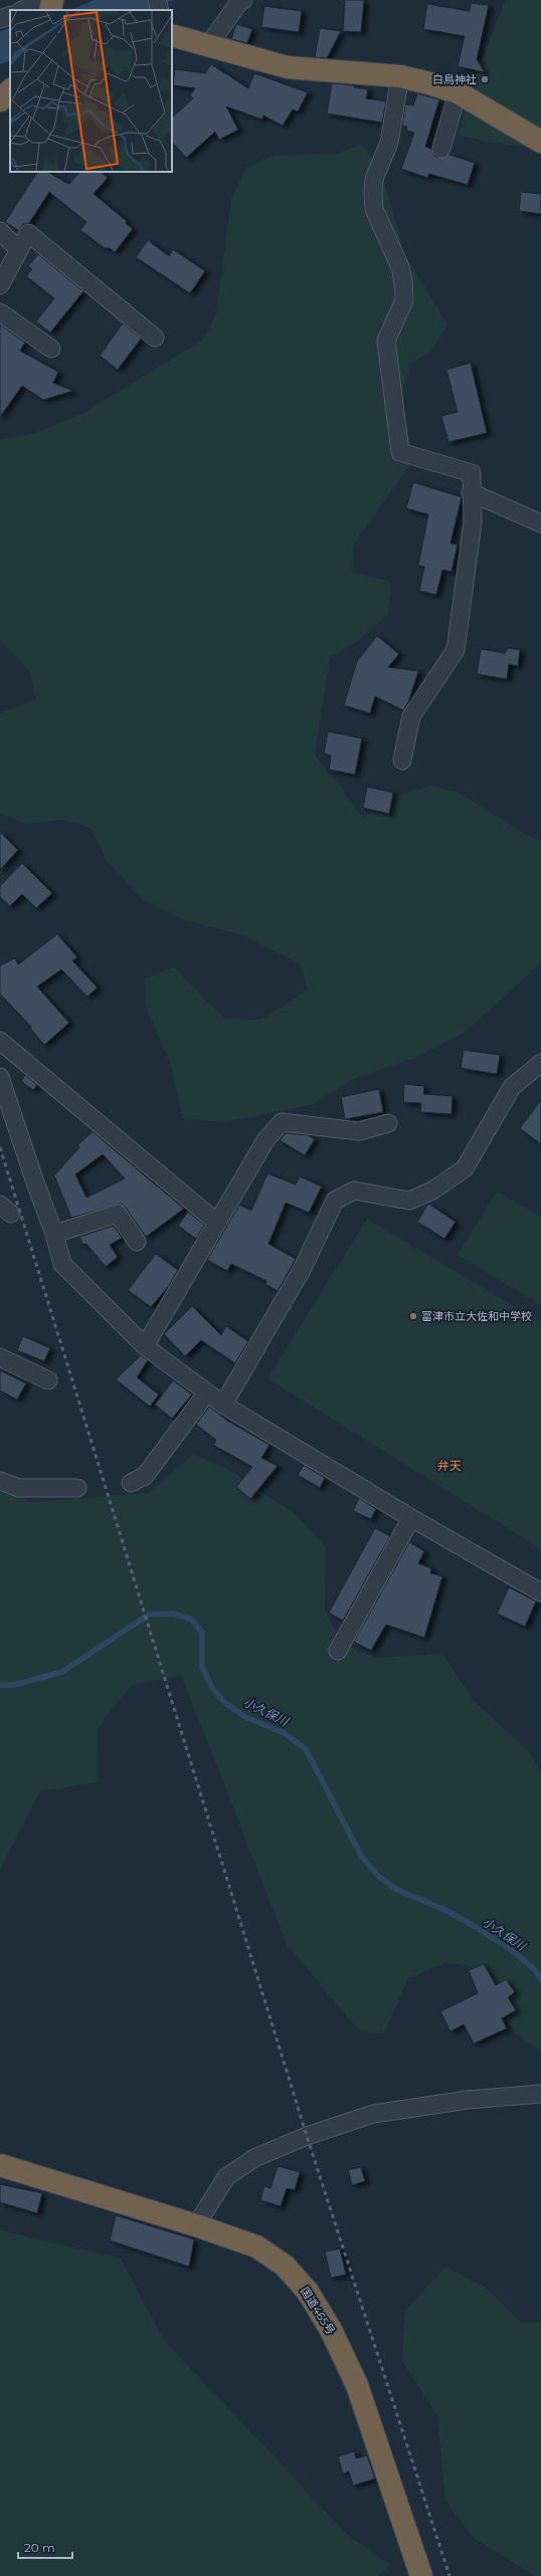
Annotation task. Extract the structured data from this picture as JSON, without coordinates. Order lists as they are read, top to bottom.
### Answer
{
  "streets": {
    "highway": ["国道465号"]
  },
  "districts": ["弁天"],
  "water": ["小久保川"],
  "places": ["白鳥神社", "富津市立大佐和中学校"],
  "scale_bar": "20 m"
}
